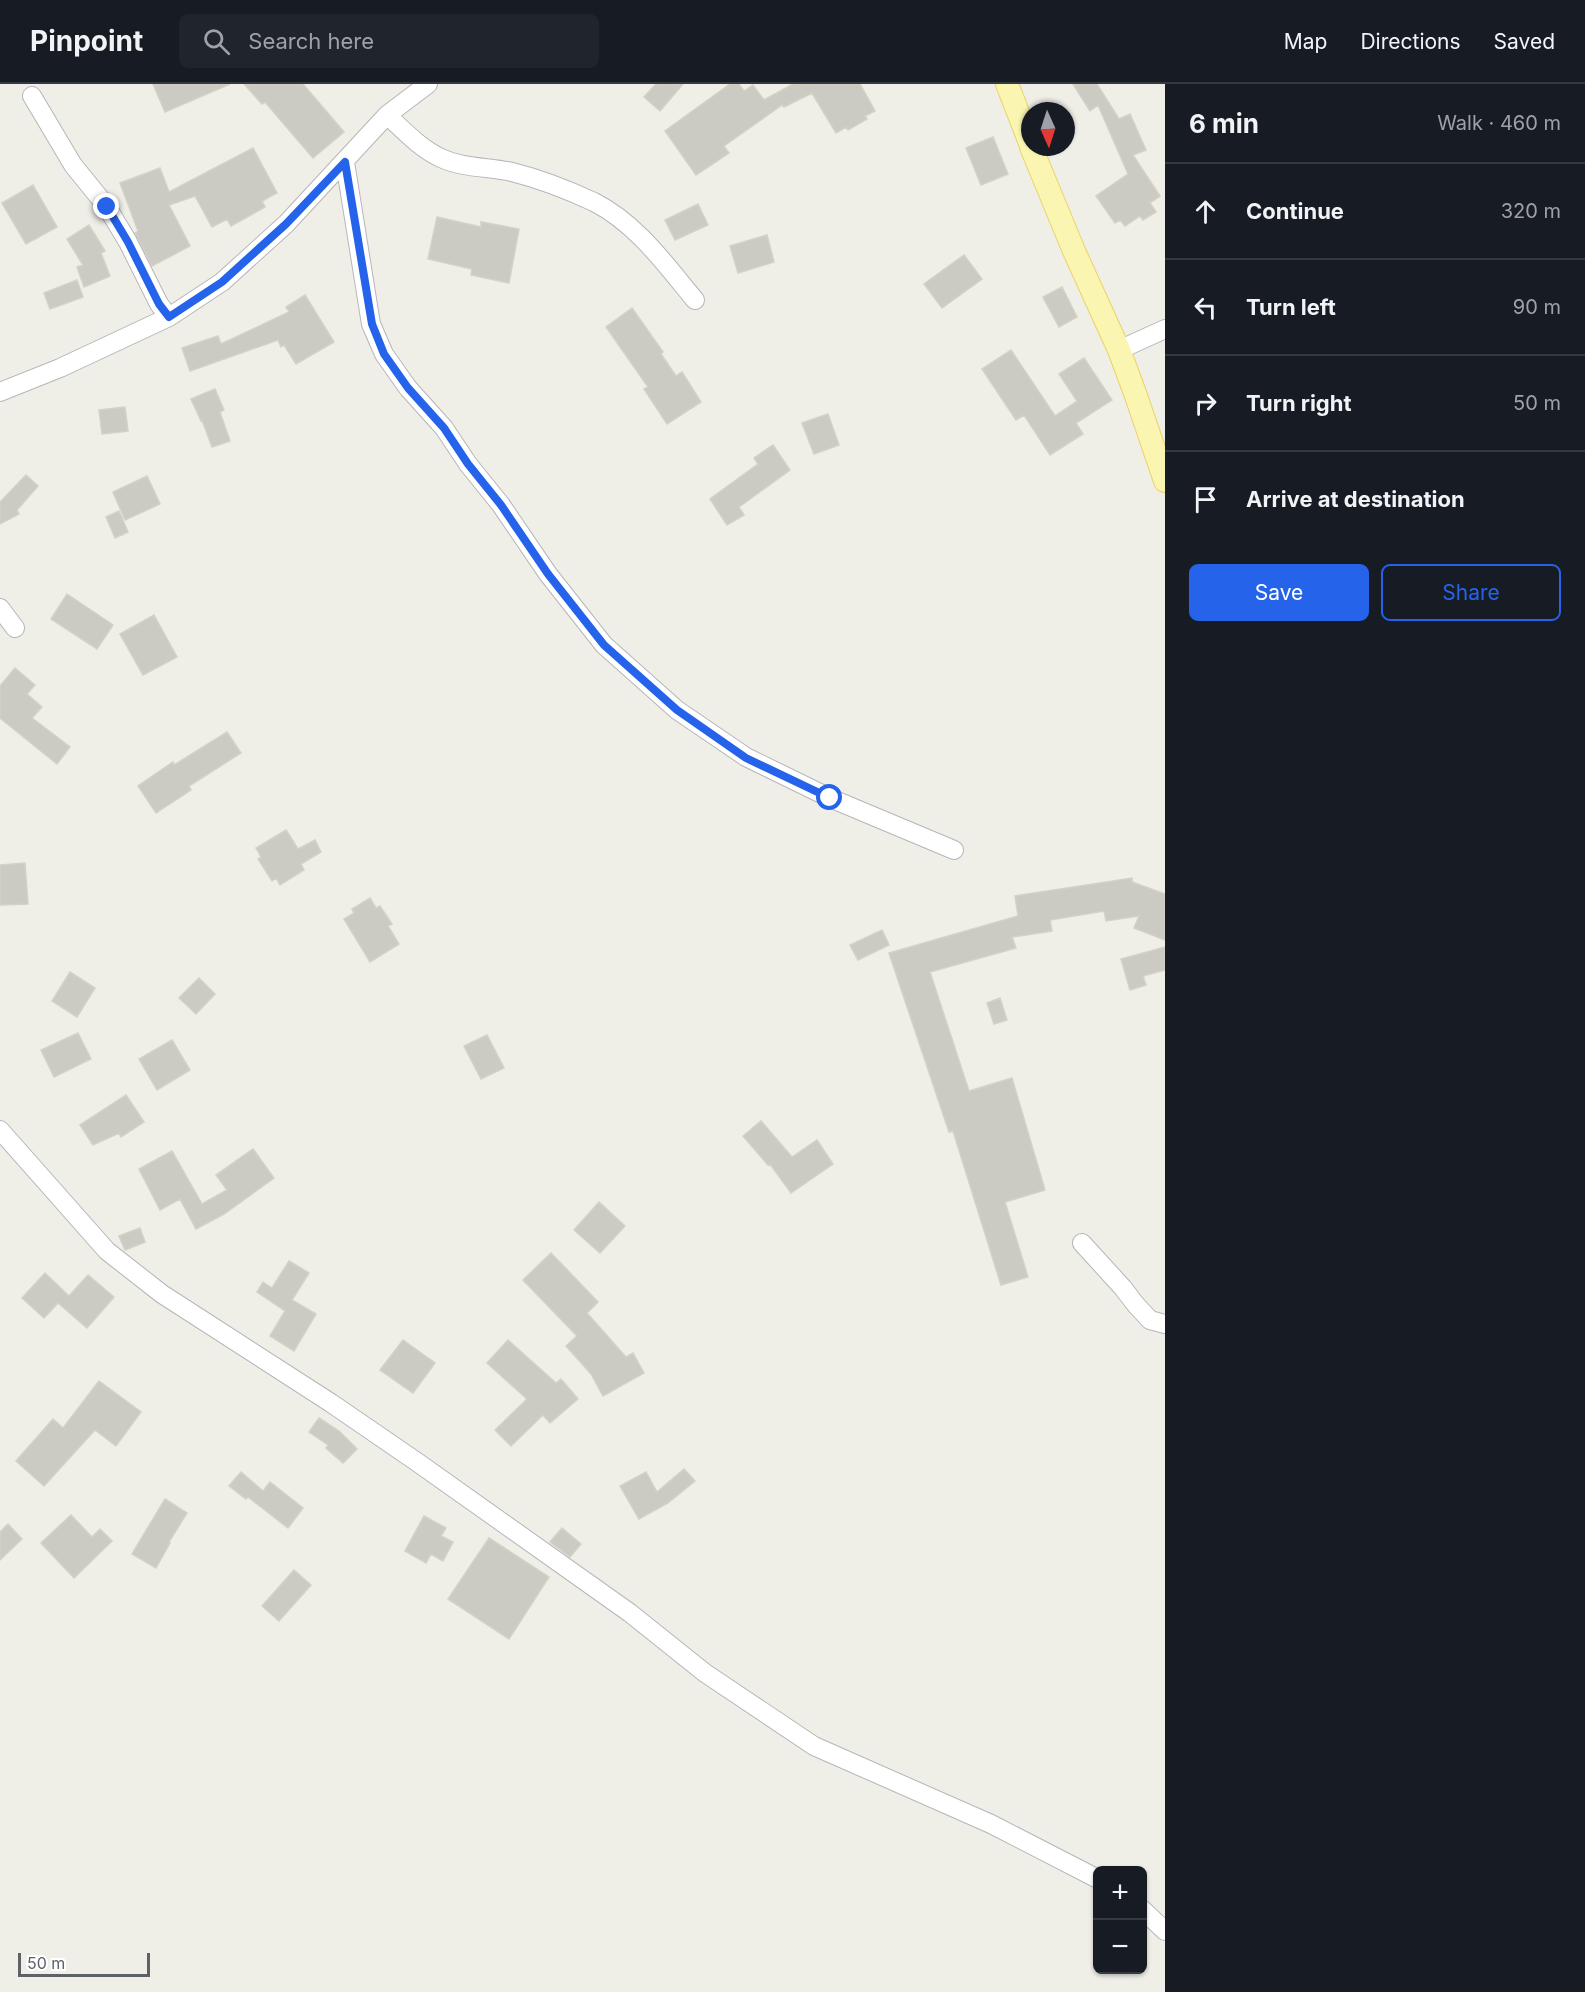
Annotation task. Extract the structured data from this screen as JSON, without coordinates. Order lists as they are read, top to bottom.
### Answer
{
  "scale_bar": "50 m",
  "north": "bottom",
  "page": {
    "header": "Pinpoint",
    "search": "Search here",
    "nav": ["Map", "Directions", "Saved"],
    "heading": ["6 min", "Walk · 460 m"],
    "list": [
      ["Continue", "320 m"],
      ["Turn left", "90 m"],
      ["Turn right", "50 m"],
      "Arrive at destination"
    ],
    "buttons": ["Save", "Share"],
    "map_buttons": ["+", "−"],
    "scale": "50 m"
  }
}
